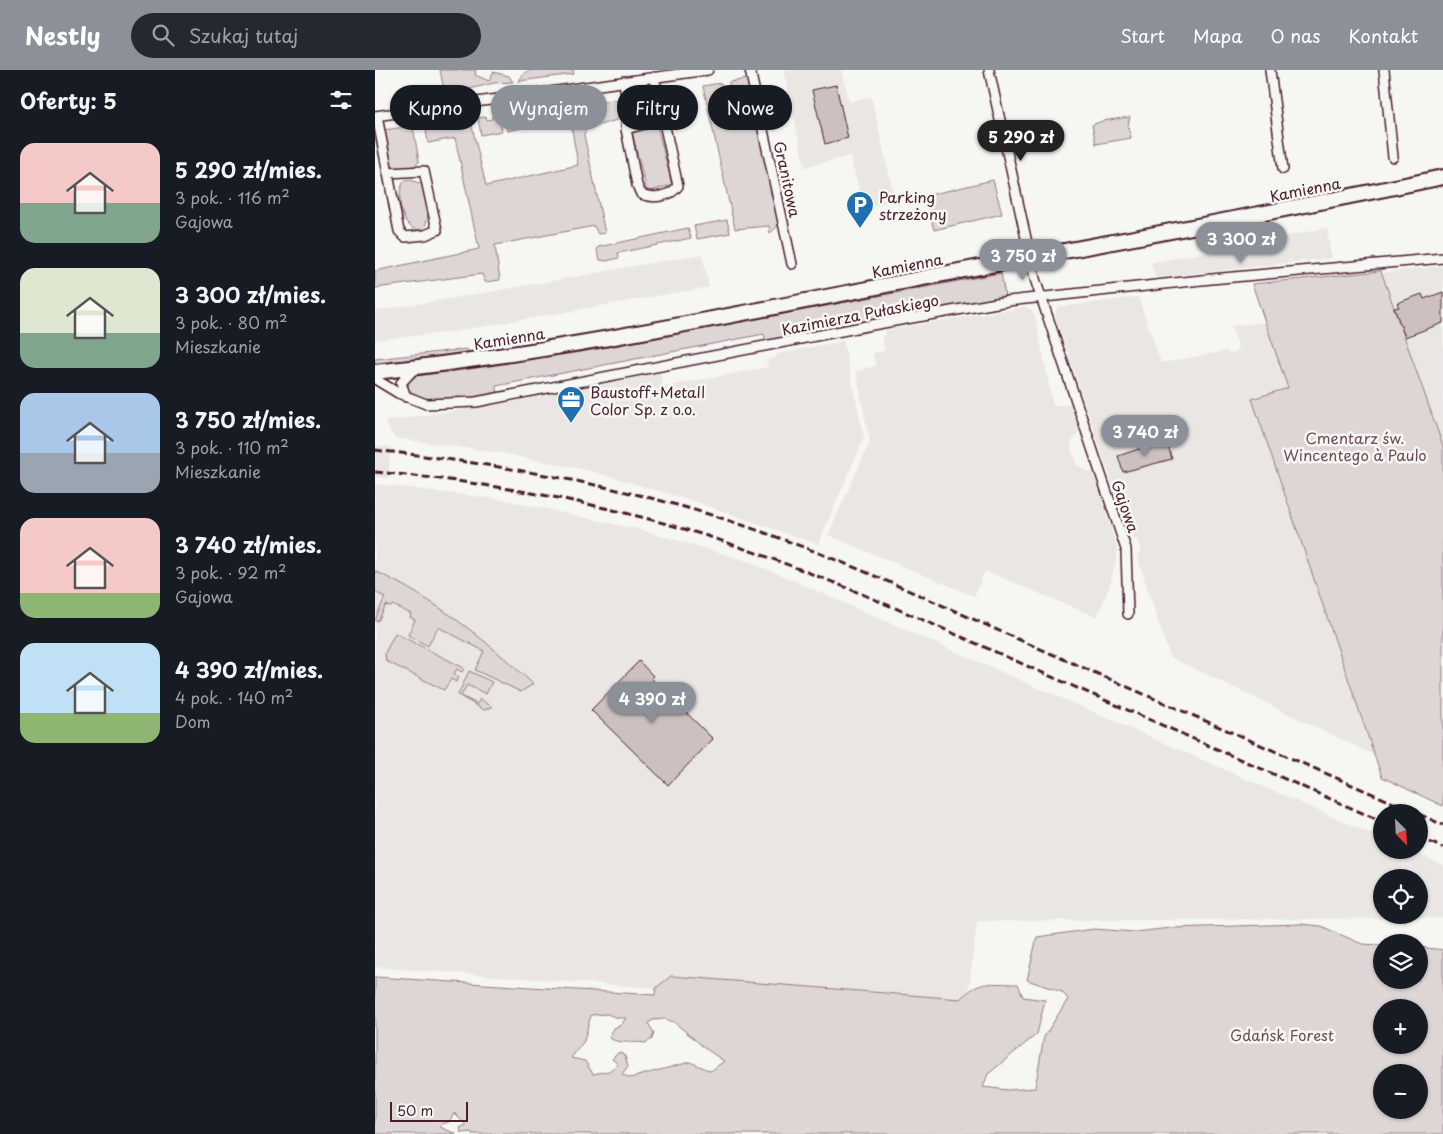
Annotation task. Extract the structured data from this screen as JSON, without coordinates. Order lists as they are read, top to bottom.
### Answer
{
  "streets": {
    "main road": ["Kamienna"],
    "street": ["Granitowa", "Kazimierza Pułaskiego", "Gajowa"]
  },
  "crossings": [
    ["Kamienna", "Gajowa"],
    ["Kazimierza Pułaskiego", "Gajowa"]
  ],
  "parks": ["Cmentarz św. Wincentego à Paulo", "Gdańsk Forest"],
  "places": {
    "parking": ["Parking strzeżony"],
    "office": ["Baustoff+Metall Color Sp. z o.o."]
  },
  "scale_bar": "50 m",
  "north": "bottom right",
  "page": {
    "header": "Nestly",
    "search": "Szukaj tutaj",
    "nav": [
      "Start",
      "Mapa",
      "O nas",
      "Kontakt"
    ],
    "heading": "Oferty: 5",
    "chip": [
      "Kupno",
      "Wynajem",
      "Filtry",
      "Nowe"
    ],
    "price": [
      "5 290 zł",
      "3 300 zł",
      "3 750 zł",
      "3 740 zł",
      "4 390 zł"
    ],
    "list": [
      {
        "name": "5 290 zł/mies.",
        "note": "3 pok. · 116 m² · Gajowa"
      },
      {
        "name": "3 300 zł/mies.",
        "note": "3 pok. · 80 m² · Mieszkanie"
      },
      {
        "name": "3 750 zł/mies.",
        "note": "3 pok. · 110 m² · Mieszkanie"
      },
      {
        "name": "3 740 zł/mies.",
        "note": "3 pok. · 92 m² · Gajowa"
      },
      {
        "name": "4 390 zł/mies.",
        "note": "4 pok. · 140 m² · Dom"
      }
    ],
    "map_buttons": ["+", "−"],
    "scale": "50 m"
  }
}
